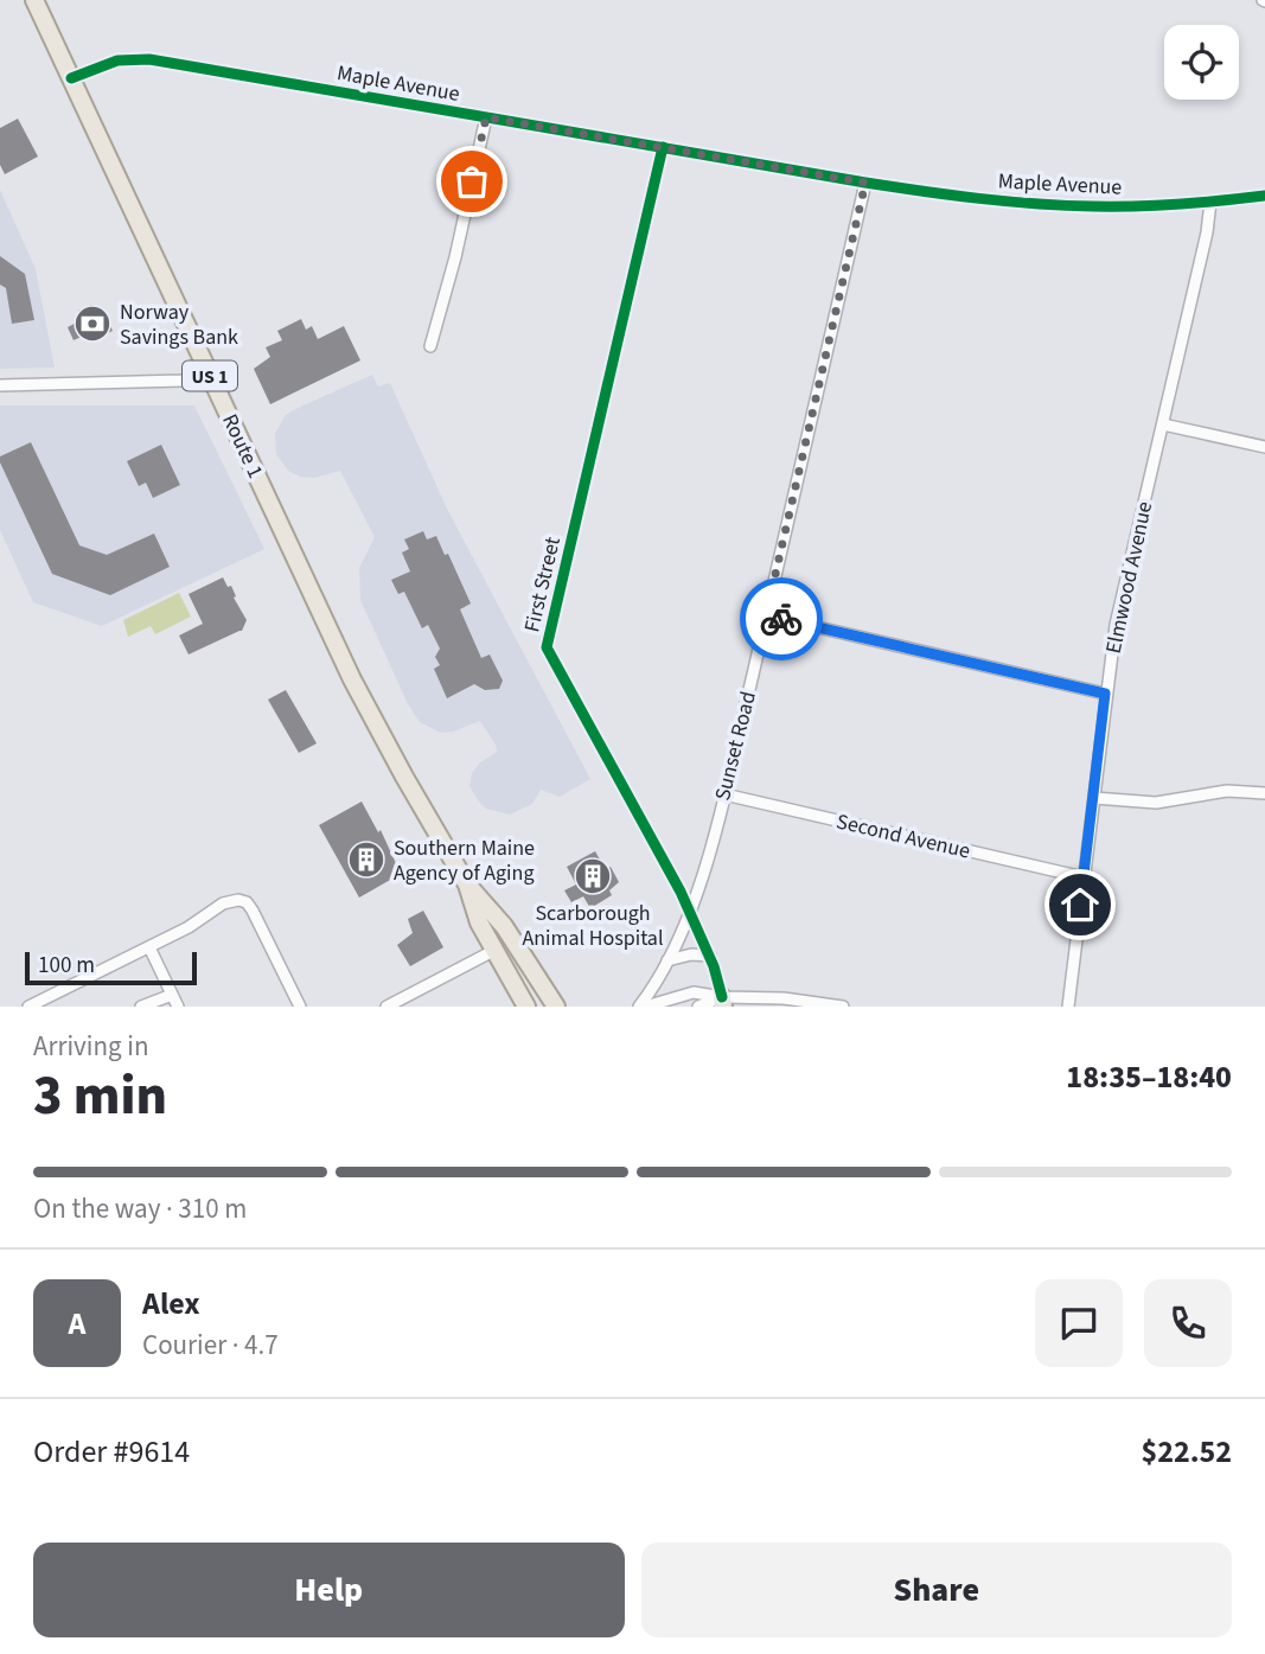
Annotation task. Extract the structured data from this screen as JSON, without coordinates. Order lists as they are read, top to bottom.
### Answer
{
  "streets": {
    "main road": ["US 1", "Route 1"],
    "street": [
      "Maple Avenue",
      "Elmwood Avenue",
      "First Street",
      "Sunset Road",
      "Second Avenue"
    ]
  },
  "crossings": [
    ["Maple Avenue", "Route 1"],
    ["Maple Avenue", "Elmwood Avenue"],
    ["Maple Avenue", "First Street"],
    ["Maple Avenue", "Sunset Road"],
    ["Elmwood Avenue", "Second Avenue"],
    ["First Street", "Sunset Road"],
    ["Sunset Road", "Second Avenue"]
  ],
  "places": {
    "bank": ["Norway Savings Bank"],
    "building": ["Southern Maine Agency of Aging", "Scarborough Animal Hospital"]
  },
  "scale_bar": "100 m",
  "page": {
    "scale": "100 m",
    "heading": ["3 min", "Arriving in", "18:35–18:40"],
    "panel": [
      "Alex",
      "Courier · 4.7",
      "Order #9614",
      "$22.52"
    ],
    "bar": "On the way · 310 m",
    "round": "A",
    "buttons": ["Help", "Share"]
  }
}
